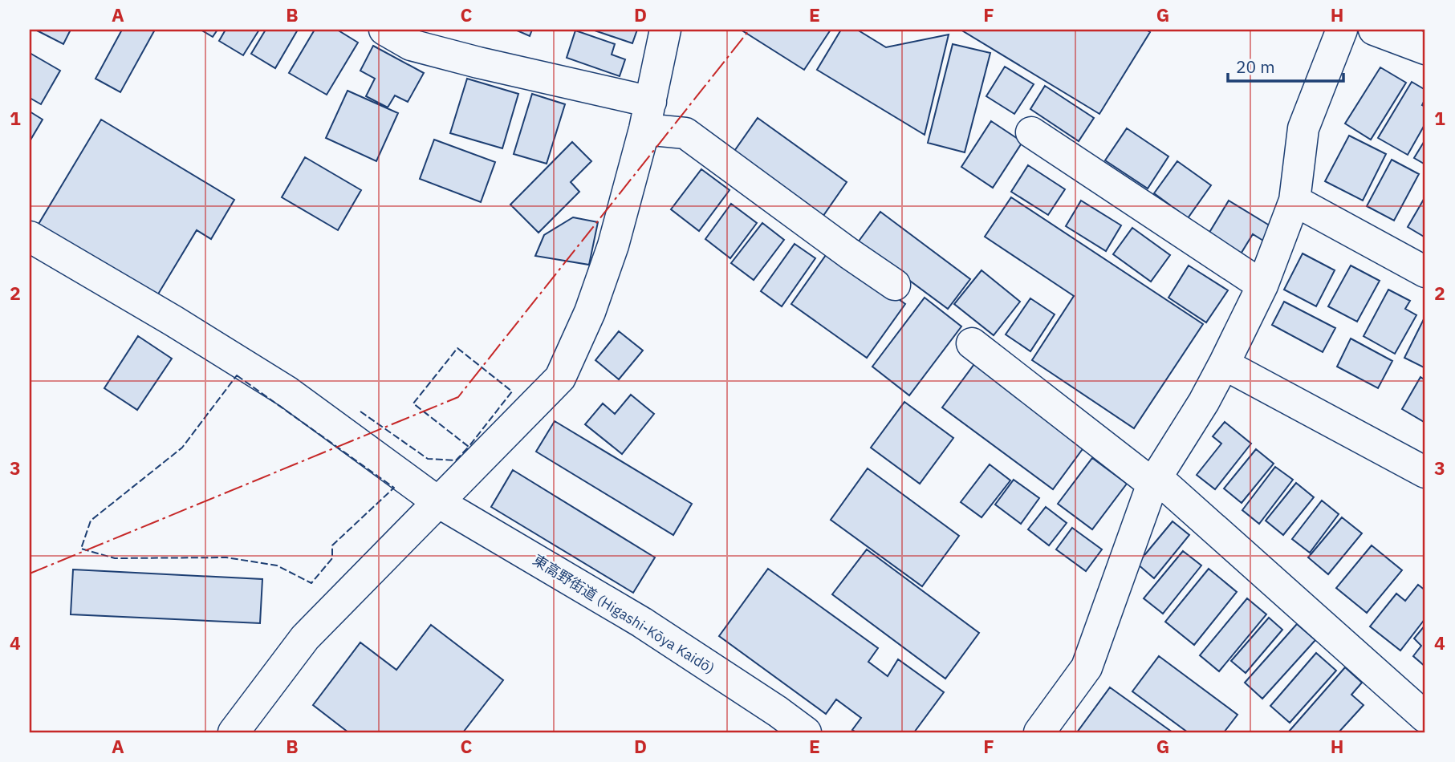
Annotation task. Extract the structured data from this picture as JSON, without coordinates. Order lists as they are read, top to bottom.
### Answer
{
  "streets": {
    "street": ["東高野街道 (Higashi-Kōya Kaidō)"]
  },
  "scale_bar": "20 m",
  "grid": {
    "columns": [
      "A",
      "B",
      "C",
      "D",
      "E",
      "F",
      "G",
      "H"
    ],
    "rows": [
      "1",
      "2",
      "3",
      "4"
    ]
  }
}
